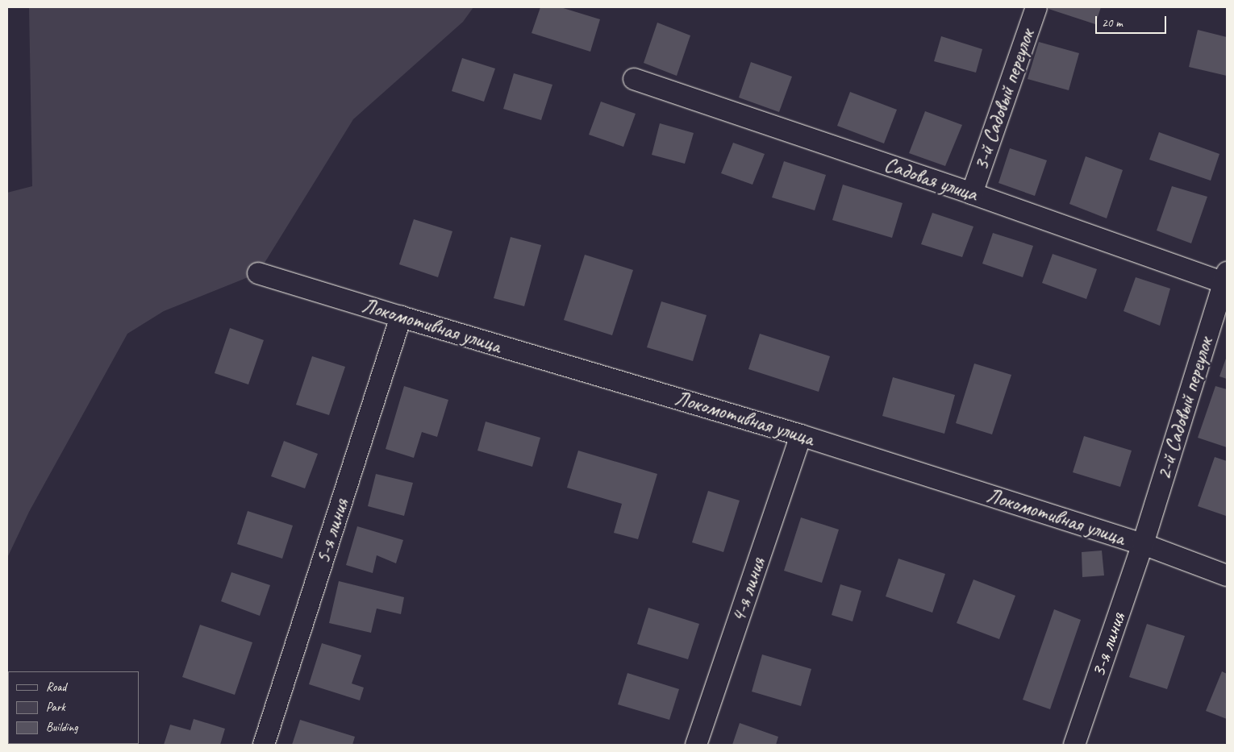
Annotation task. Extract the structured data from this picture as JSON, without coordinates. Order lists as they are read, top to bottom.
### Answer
{
  "streets": {
    "street": [
      "3-й Садовый переулок",
      "Садовая улица",
      "Локомотивная улица",
      "2-й Садовый переулок",
      "5-я линия",
      "4-я линия",
      "3-я линия"
    ]
  },
  "crossings": [
    ["3-й Садовый переулок", "Садовая улица"],
    ["Садовая улица", "2-й Садовый переулок"],
    ["Локомотивная улица", "2-й Садовый переулок"],
    ["Локомотивная улица", "5-я линия"],
    ["Локомотивная улица", "4-я линия"],
    ["Локомотивная улица", "3-я линия"],
    ["2-й Садовый переулок", "3-я линия"]
  ],
  "legend": ["Road", "Park", "Building"],
  "scale_bar": "20 m"
}
